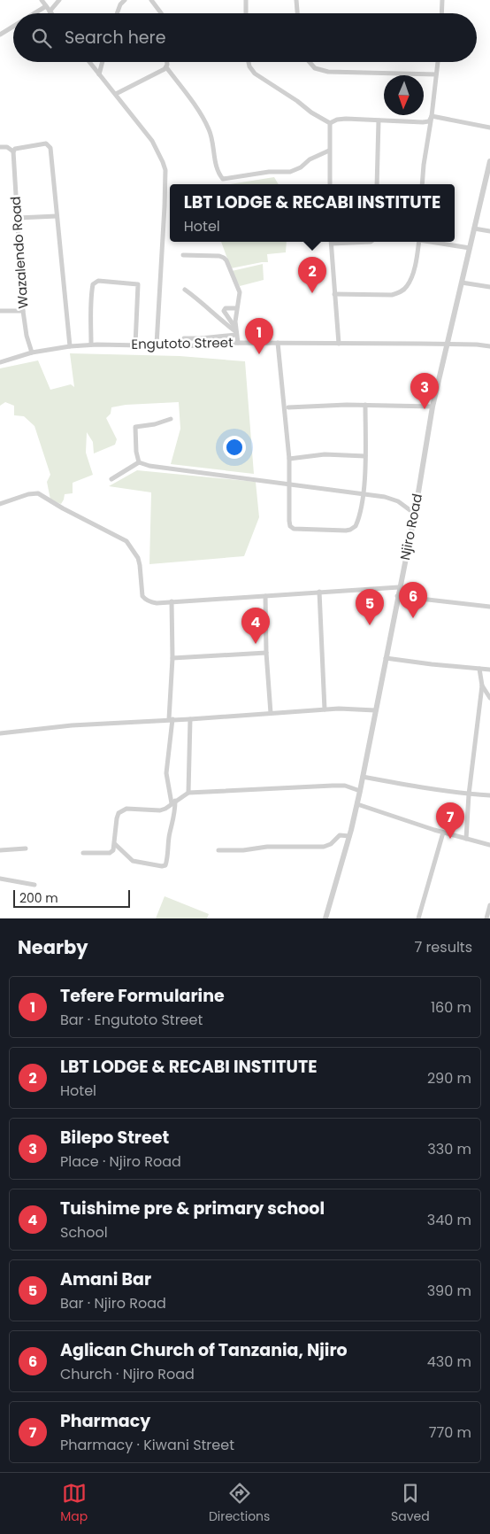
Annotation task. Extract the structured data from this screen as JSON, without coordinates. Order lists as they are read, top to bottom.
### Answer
{
  "streets": {
    "street": ["Wazalendo Road", "Engutoto Street", "Njiro Road"]
  },
  "crossings": [
    ["Wazalendo Road", "Engutoto Street"],
    ["Engutoto Street", "Njiro Road"]
  ],
  "scale_bar": "200 m",
  "north": "bottom",
  "page": {
    "search": "Search here",
    "popup": ["LBT LODGE & RECABI INSTITUTE", "Hotel"],
    "pins": [
      "2",
      "1",
      "3",
      "6",
      "5",
      "4",
      "7"
    ],
    "scale": "200 m",
    "heading": ["Nearby", "7 results"],
    "list": [
      {
        "mark": "1",
        "name": "Tefere Formularine",
        "note": "Bar · Engutoto Street",
        "value": "160 m"
      },
      {
        "mark": "2",
        "name": "LBT LODGE & RECABI INSTITUTE",
        "note": "Hotel",
        "value": "290 m"
      },
      {
        "mark": "3",
        "name": "Bilepo Street",
        "note": "Place · Njiro Road",
        "value": "330 m"
      },
      {
        "mark": "4",
        "name": "Tuishime pre & primary school",
        "note": "School",
        "value": "340 m"
      },
      {
        "mark": "5",
        "name": "Amani Bar",
        "note": "Bar · Njiro Road",
        "value": "390 m"
      },
      {
        "mark": "6",
        "name": "Aglican Church of Tanzania, Njiro",
        "note": "Church · Njiro Road",
        "value": "430 m"
      },
      {
        "mark": "7",
        "name": "Pharmacy",
        "note": "Pharmacy · Kiwani Street",
        "value": "770 m"
      }
    ],
    "nav": ["Map", "Directions", "Saved"]
  }
}
